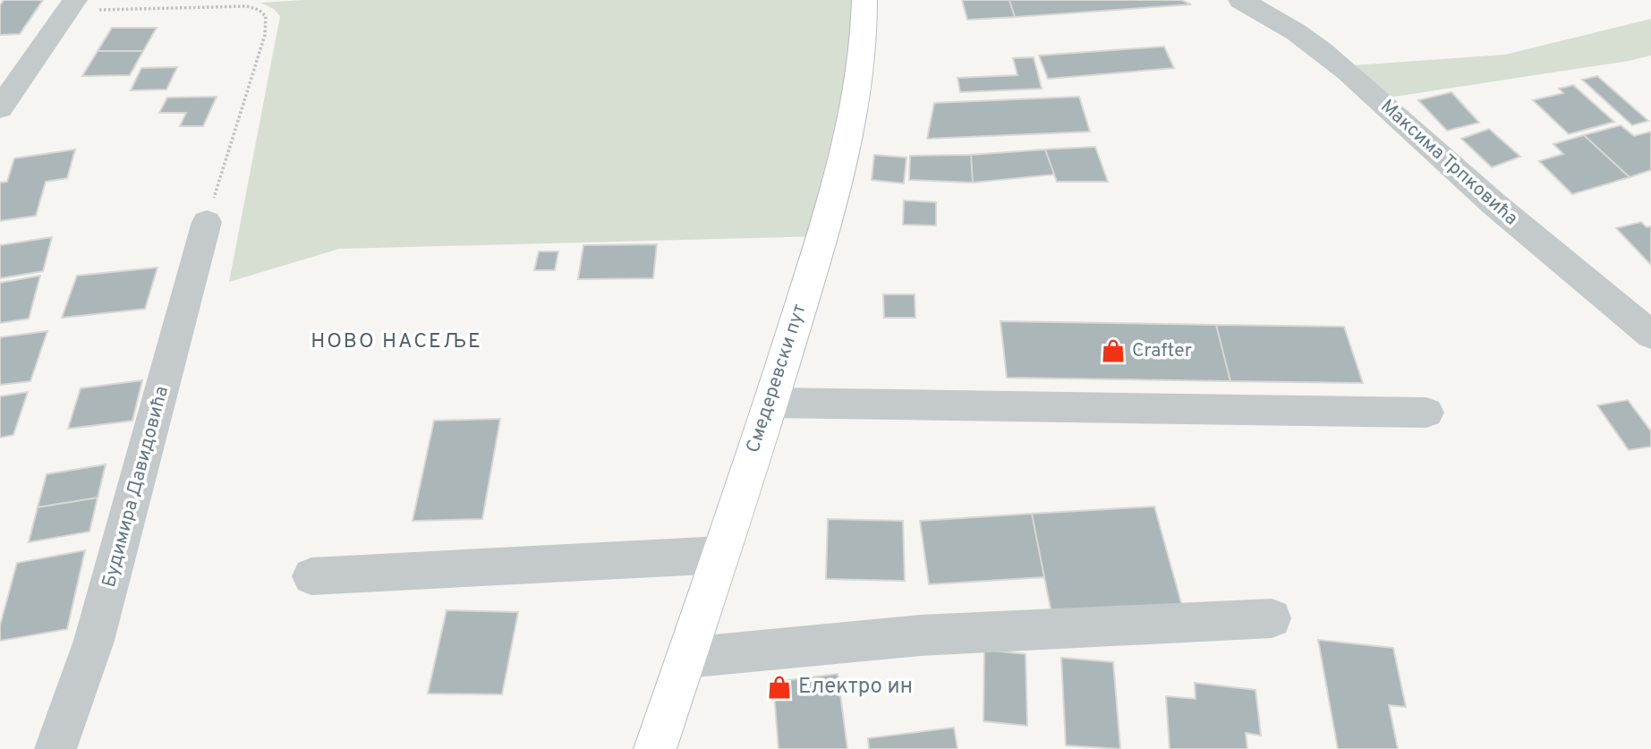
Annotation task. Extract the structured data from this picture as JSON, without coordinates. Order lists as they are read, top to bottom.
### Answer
{
  "streets": {
    "main road": ["Смедеревски пут"],
    "street": ["Максима Трпковића", "Будимира Давидовића"]
  },
  "districts": ["НОВО НАСЕЉЕ"],
  "places": {
    "shop": ["Crafter", "Електро ин"]
  }
}
